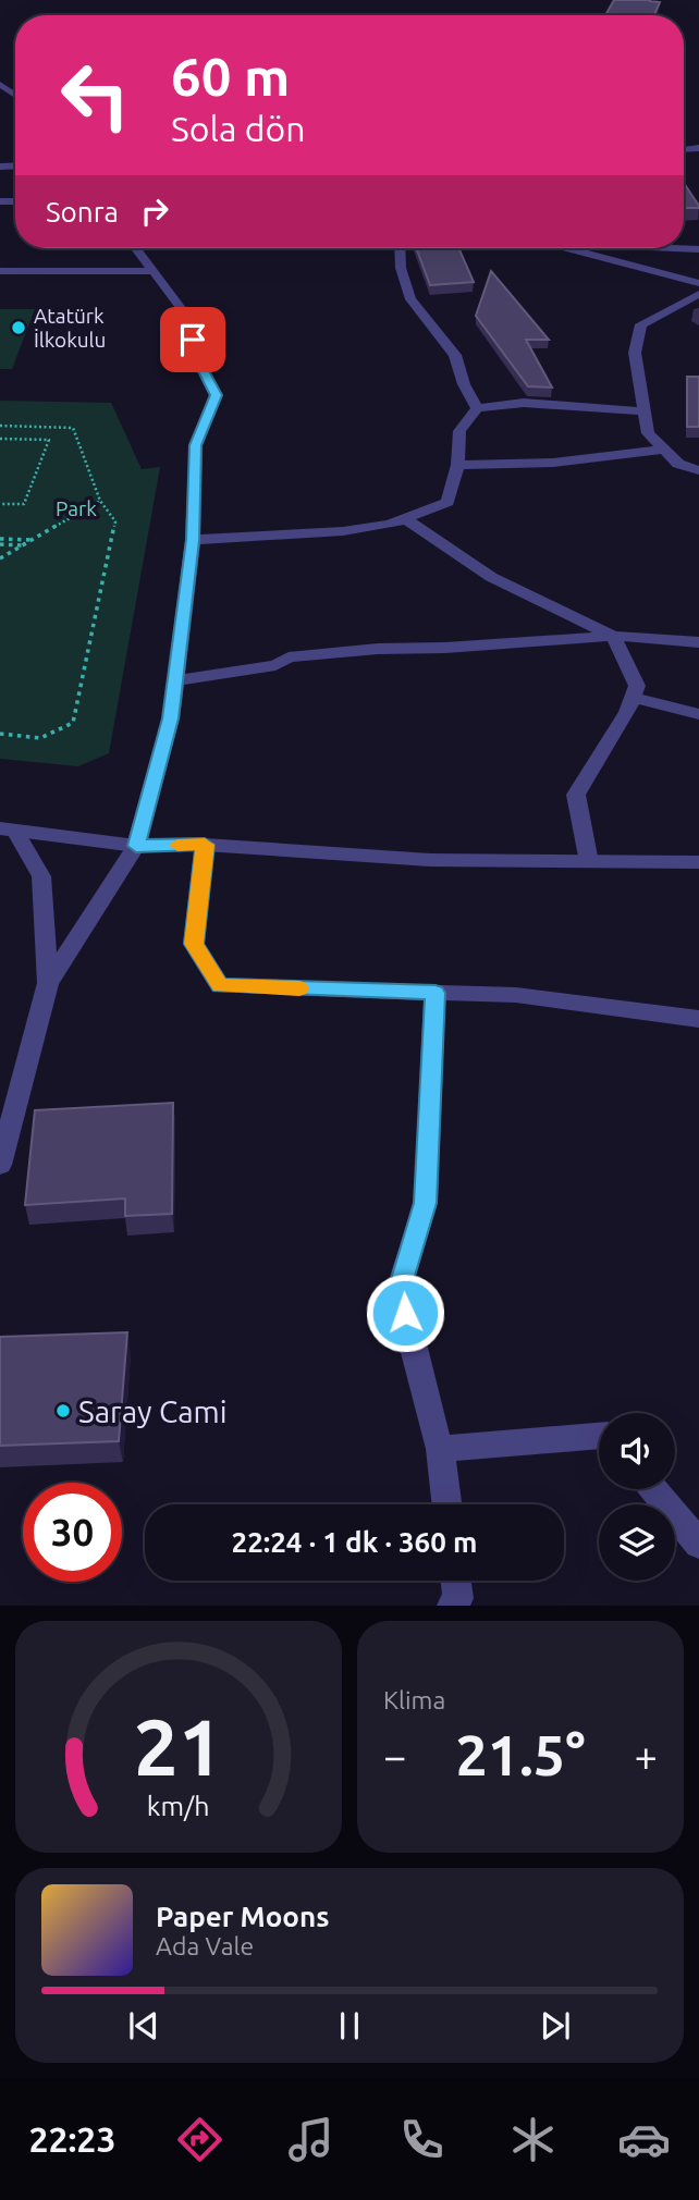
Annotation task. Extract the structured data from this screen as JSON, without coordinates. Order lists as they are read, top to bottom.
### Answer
{
  "parks": ["Park"],
  "places": ["Atatürk İlkokulu", "Saray Cami"],
  "page": {
    "turn": ["60 m", "Sola dön"],
    "then": "Sonra",
    "limit": "30",
    "trip": "22:24 · 1 dk · 360 m",
    "tile": "Klima",
    "heat": ["−", "21.5°", "+"],
    "song": ["Paper Moons", "Ada Vale"],
    "tabs": "22:23",
    "gauge": ["21", "km/h"]
  }
}
